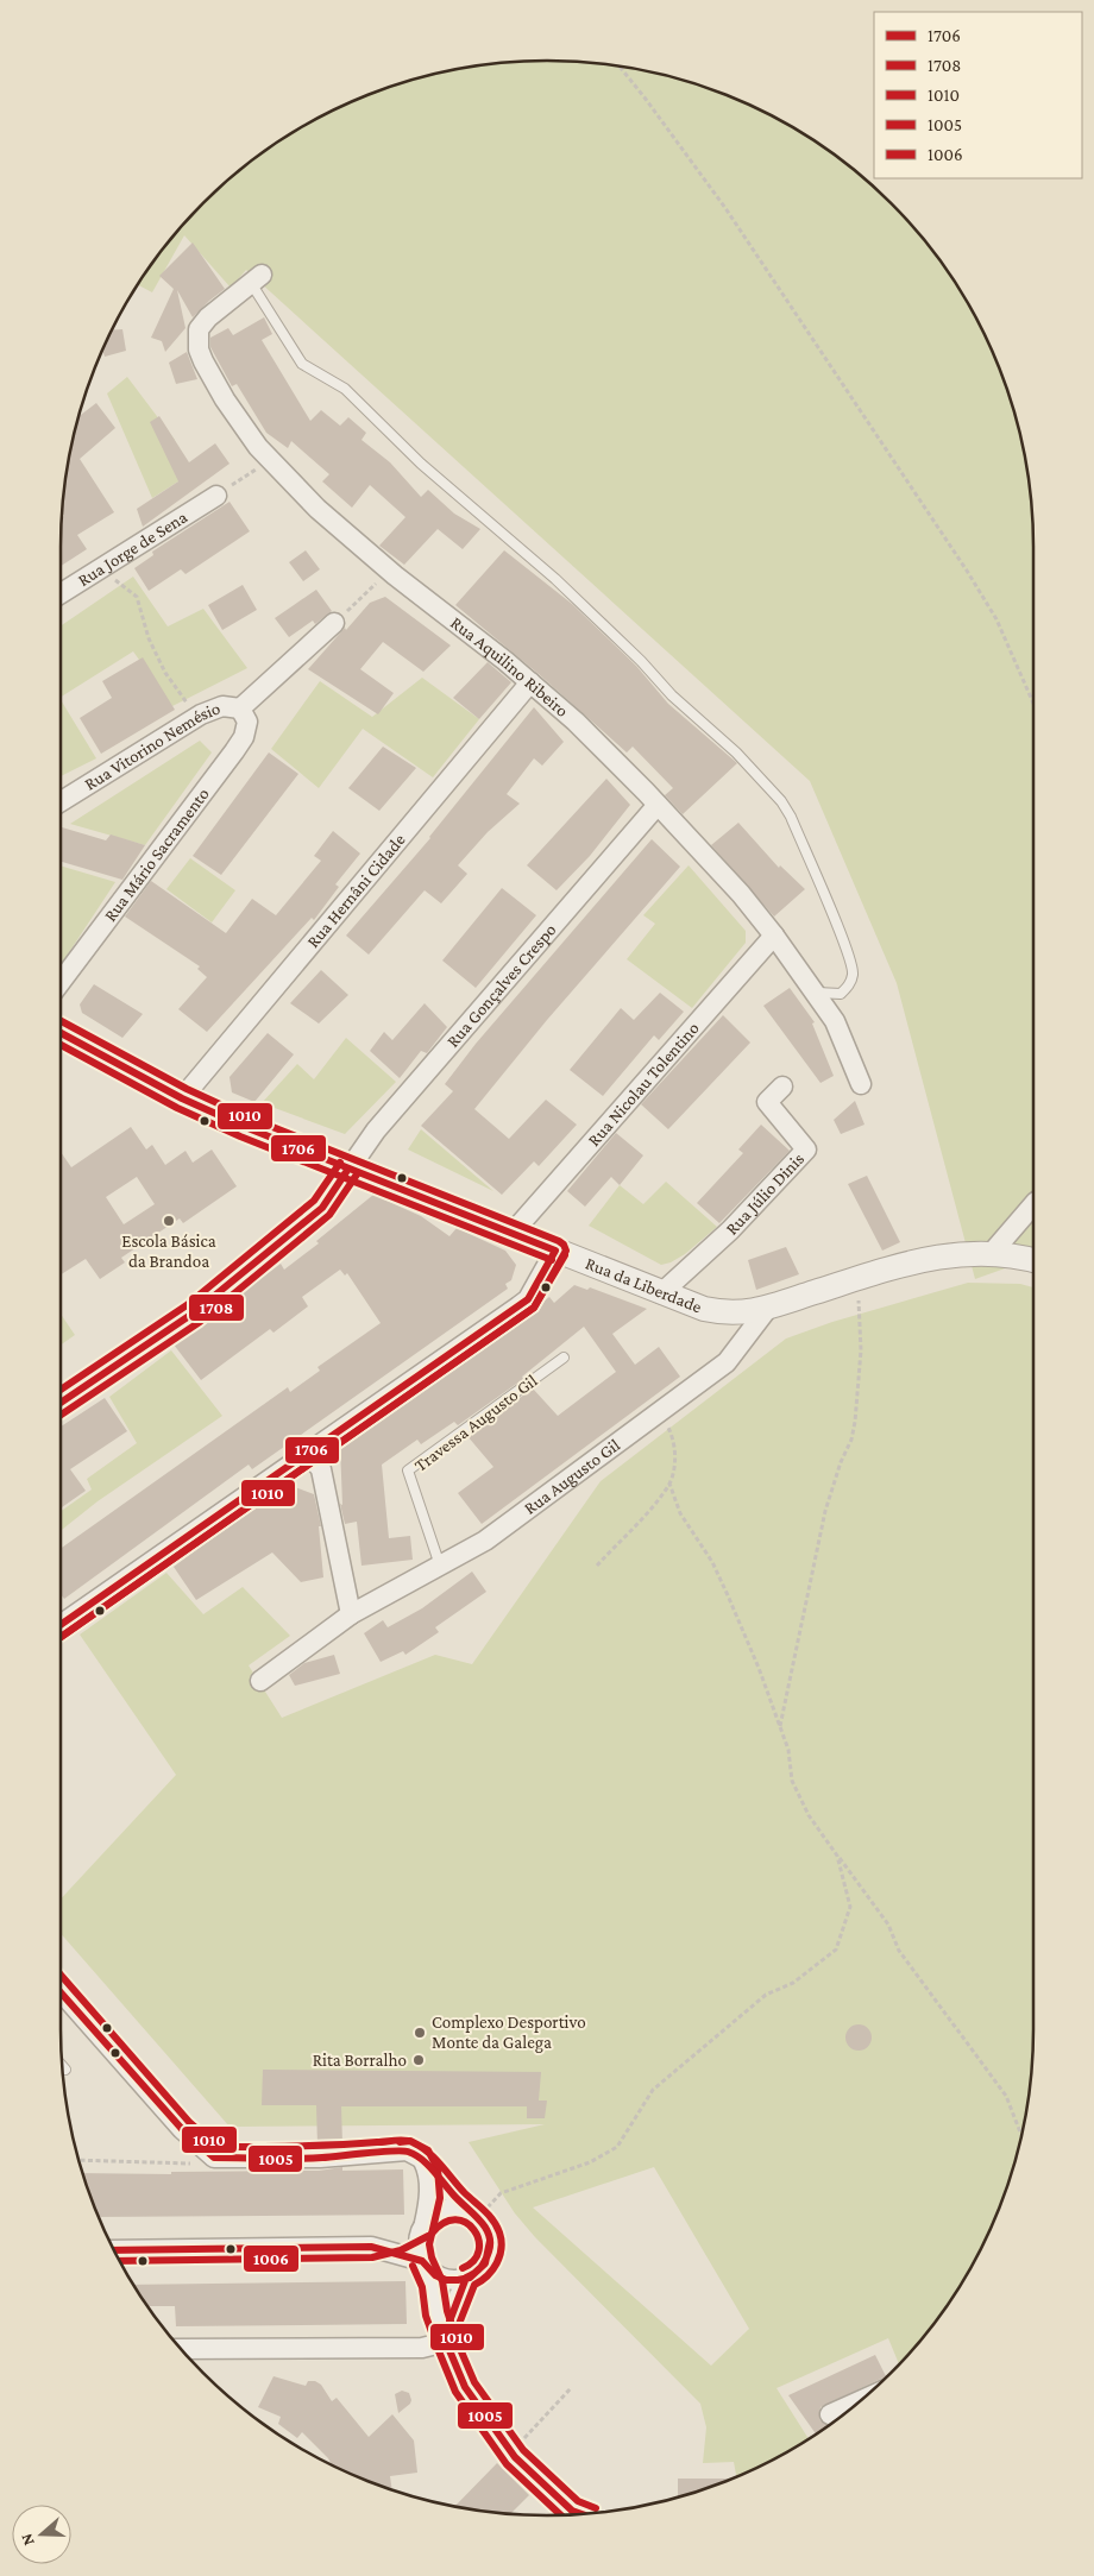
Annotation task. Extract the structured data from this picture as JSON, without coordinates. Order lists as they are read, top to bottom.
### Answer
{
  "streets": {
    "street": [
      "Rua Jorge de Sena",
      "Rua Aquilino Ribeiro",
      "Rua Vitorino Nemésio",
      "Rua Mário Sacramento",
      "Rua Hernâni Cidade",
      "Rua Gonçalves Crespo",
      "Rua Nicolau Tolentino",
      "Rua Júlio Dinis",
      "Rua da Liberdade",
      "Rua Augusto Gil"
    ],
    "lane": ["Travessa Augusto Gil"]
  },
  "crossings": [
    ["Rua Aquilino Ribeiro", "Rua Hernâni Cidade"],
    ["Rua Aquilino Ribeiro", "Rua Gonçalves Crespo"],
    ["Rua Aquilino Ribeiro", "Rua Nicolau Tolentino"],
    ["Rua Vitorino Nemésio", "Rua Mário Sacramento"],
    ["Rua Hernâni Cidade", "Rua da Liberdade"],
    ["Rua Gonçalves Crespo", "Rua da Liberdade"],
    ["Rua Nicolau Tolentino", "Rua da Liberdade"],
    ["Rua Júlio Dinis", "Rua da Liberdade"],
    ["Rua da Liberdade", "Rua Augusto Gil"],
    ["Travessa Augusto Gil", "Rua Augusto Gil"]
  ],
  "places": ["Escola Básica da Brandoa", "Complexo Desportivo Monte da Galega", "Rita Borralho"],
  "lines": [
    "transit line 1010",
    "transit line 1706",
    "transit line 1708",
    "transit line 1005",
    "transit line 1006"
  ],
  "legend": [
    "1706",
    "1708",
    "1010",
    "1005",
    "1006"
  ],
  "north": "left"
}
